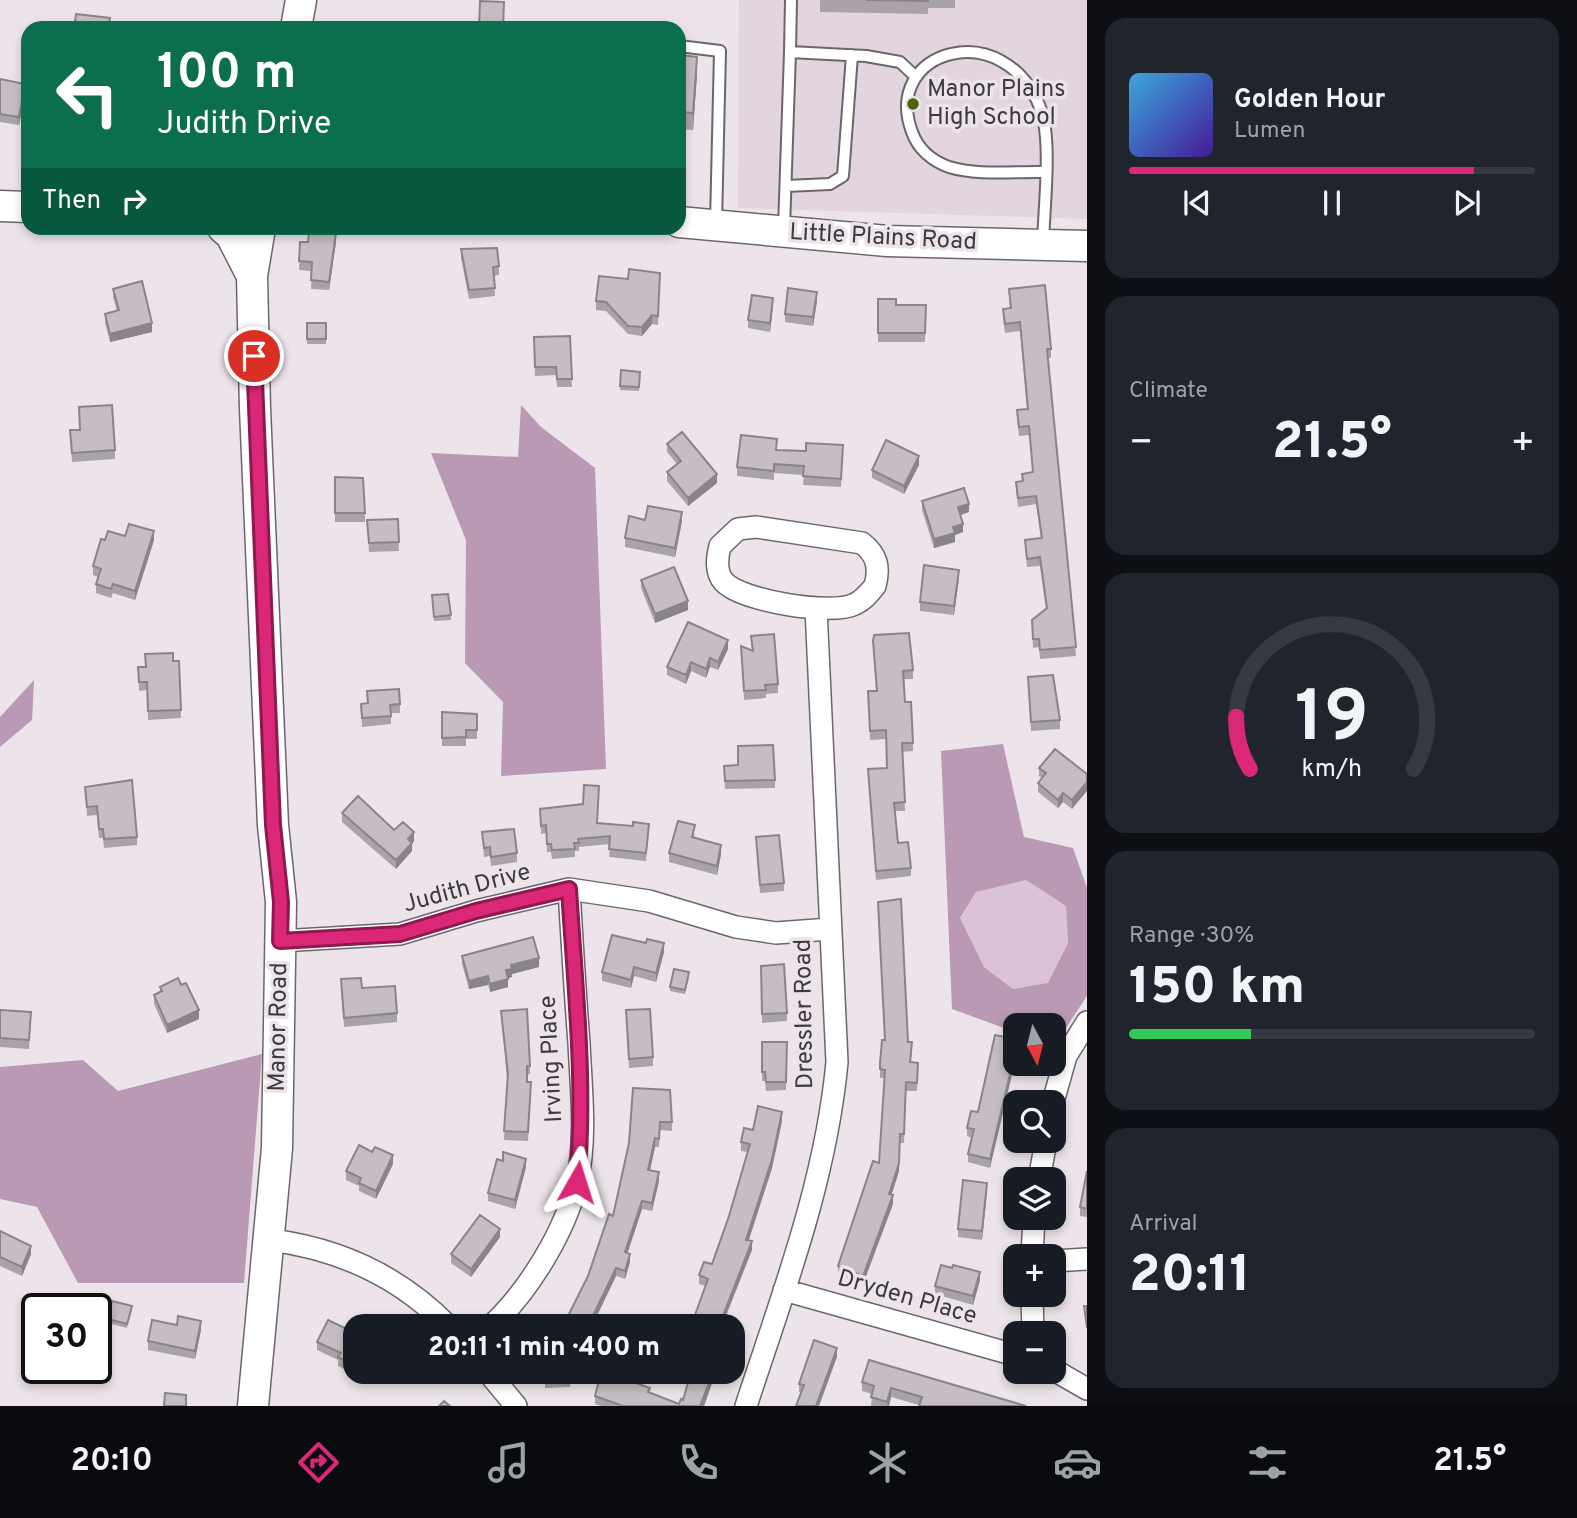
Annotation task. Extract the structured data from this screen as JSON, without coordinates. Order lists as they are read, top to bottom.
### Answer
{
  "streets": {
    "street": [
      "Little Plains Road",
      "Judith Drive",
      "Dressler Road",
      "Manor Road",
      "Irving Place",
      "Dryden Place"
    ]
  },
  "crossings": [
    ["Judith Drive", "Dressler Road"],
    ["Judith Drive", "Manor Road"],
    ["Judith Drive", "Irving Place"],
    ["Dressler Road", "Dryden Place"]
  ],
  "places": ["Manor Plains High School"],
  "north": "bottom",
  "page": {
    "turn": ["100 m", "Judith Drive"],
    "song": ["Golden Hour", "Lumen"],
    "then": "Then",
    "tile": [
      "Climate",
      ["Range · 30%", "150 km"],
      ["Arrival", "20:11"]
    ],
    "heat": ["−", "21.5°", "+"],
    "map_buttons": ["+", "−"],
    "limit": "30",
    "trip": "20:11 · 1 min · 400 m",
    "tabs": ["20:10", "21.5°"],
    "gauge": ["19", "km/h"]
  }
}
